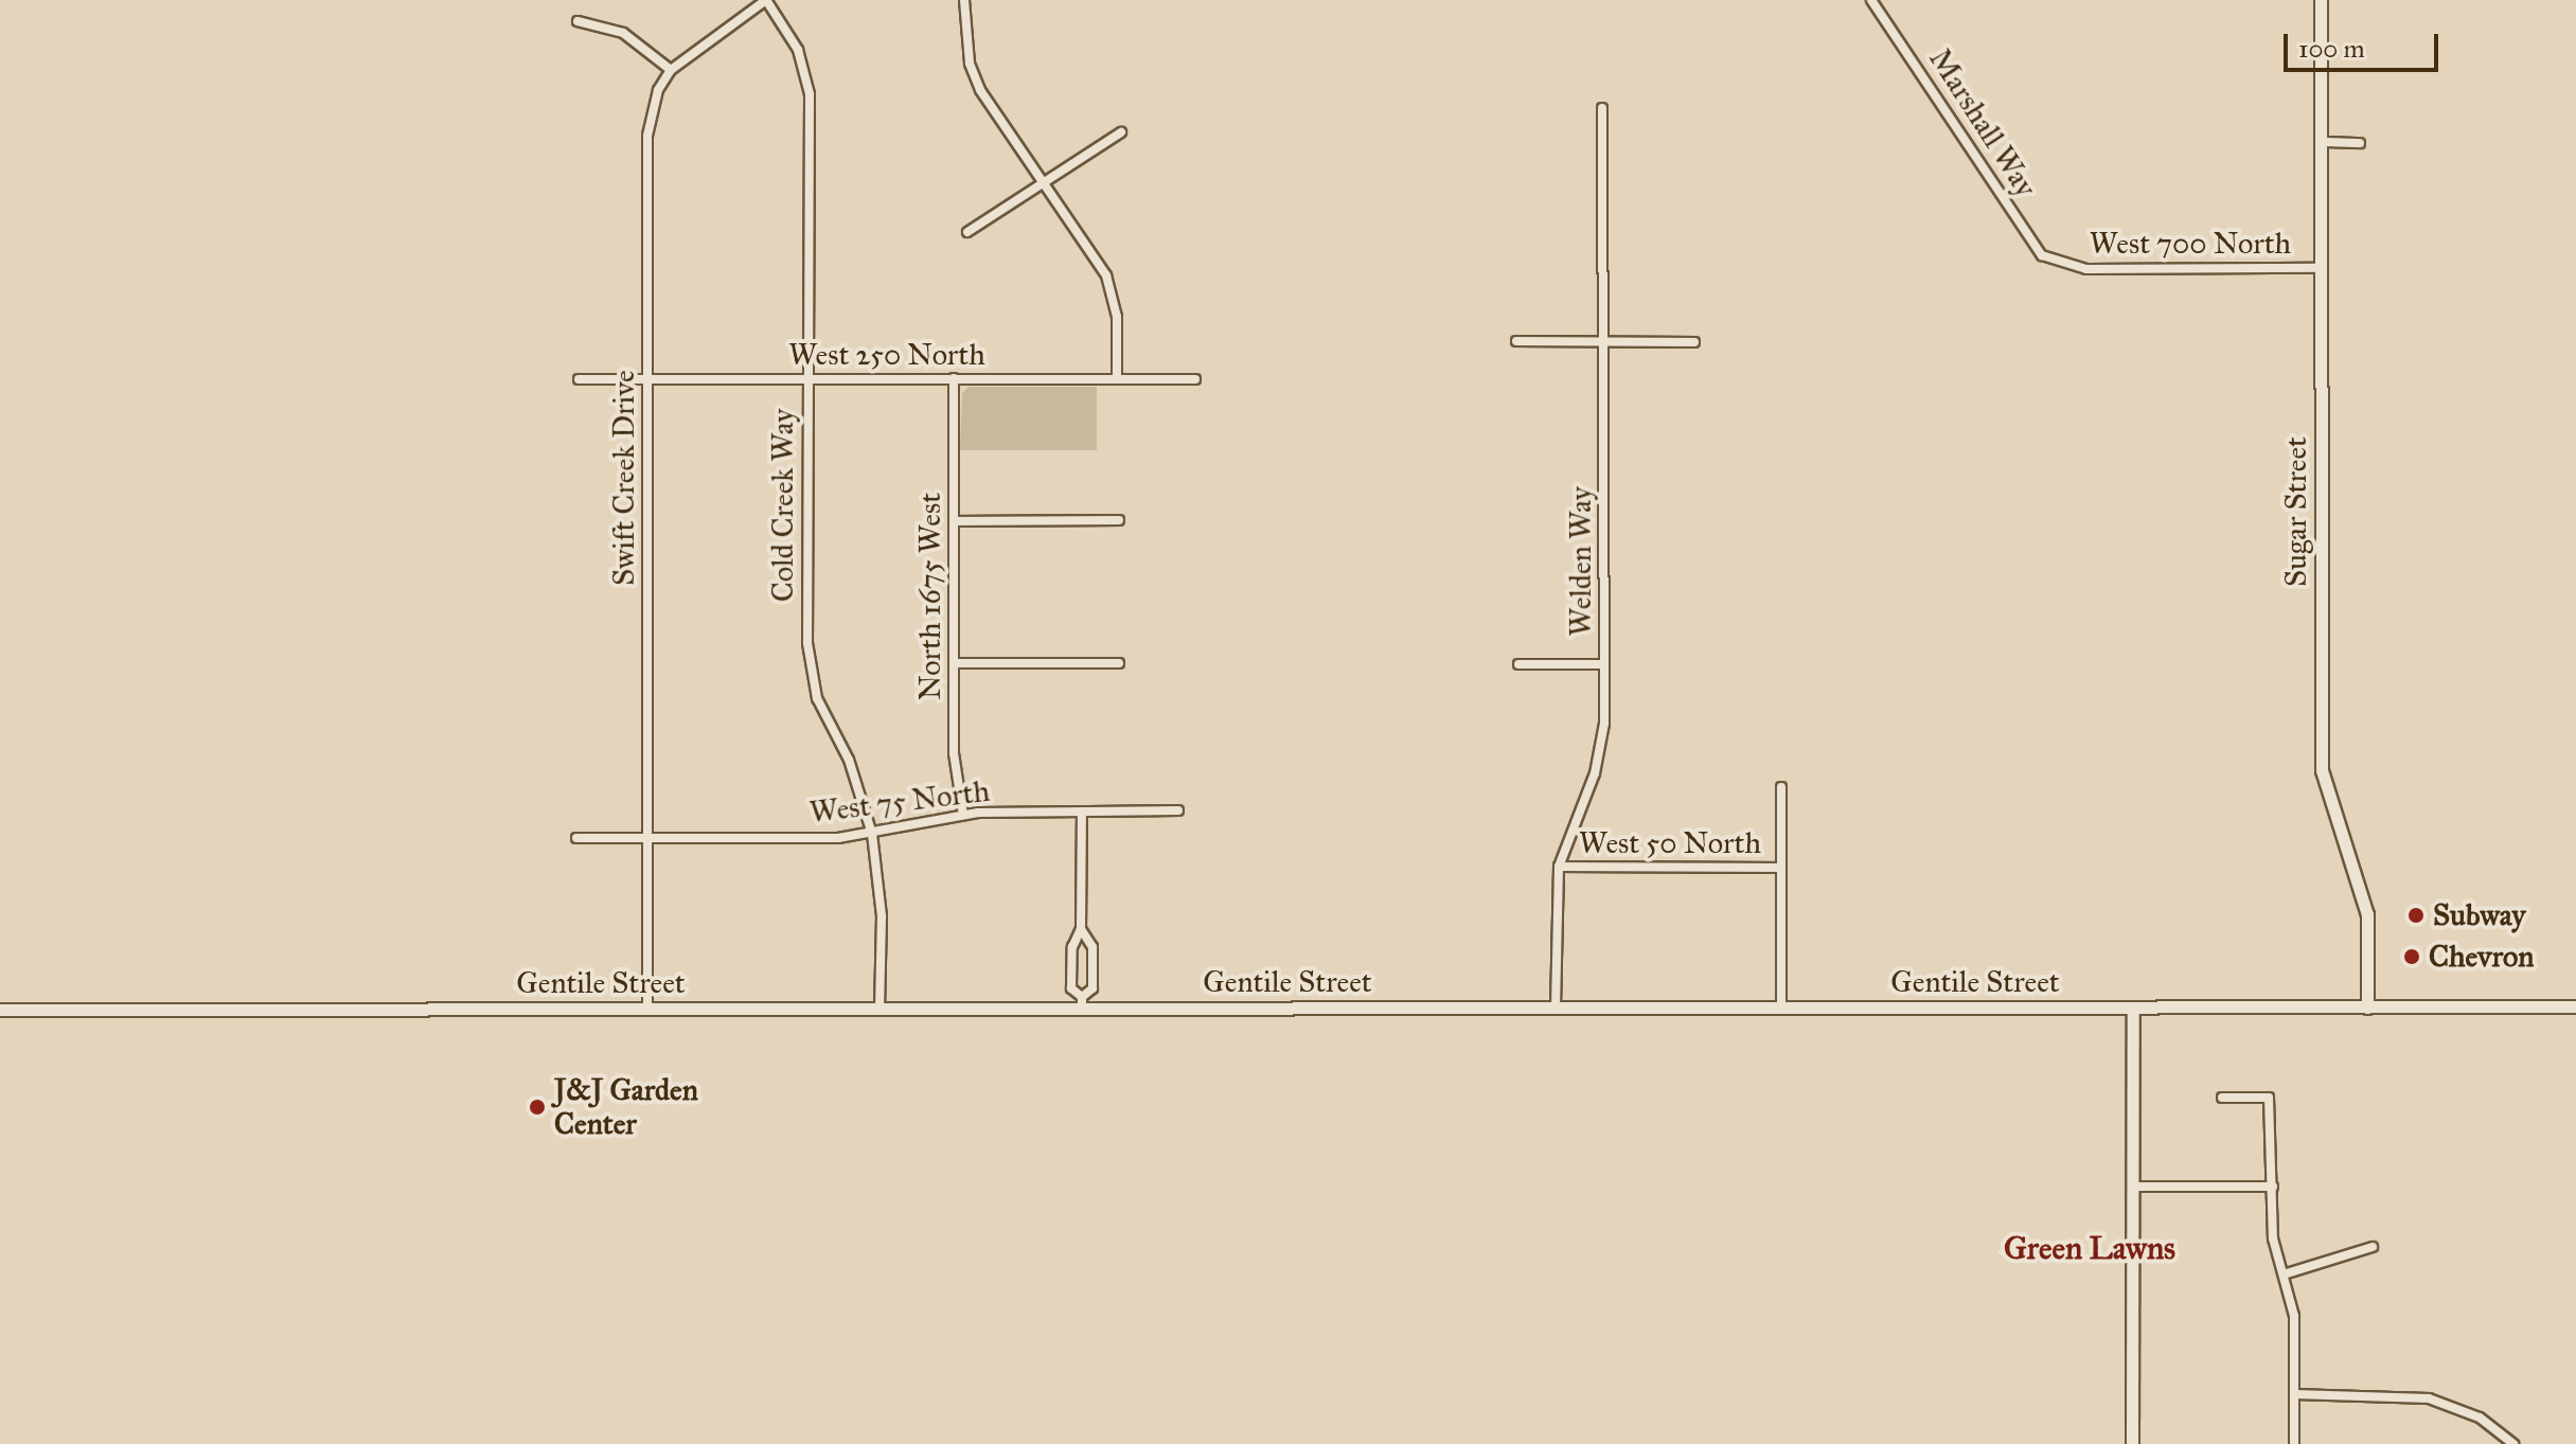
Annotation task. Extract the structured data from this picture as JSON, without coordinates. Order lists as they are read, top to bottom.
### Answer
{
  "streets": {
    "main road": ["Sugar Street", "Gentile Street"],
    "street": [
      "Marshall Way",
      "West 700 North",
      "West 250 North",
      "Swift Creek Drive",
      "Cold Creek Way",
      "Welden Way",
      "North 1675 West",
      "West 75 North",
      "West 50 North"
    ]
  },
  "crossings": [
    ["Marshall Way", "West 700 North"],
    ["West 700 North", "Sugar Street"],
    ["West 250 North", "Swift Creek Drive"],
    ["West 250 North", "Cold Creek Way"],
    ["West 250 North", "North 1675 West"],
    ["Swift Creek Drive", "Cold Creek Way"],
    ["Swift Creek Drive", "West 75 North"],
    ["Swift Creek Drive", "Gentile Street"],
    ["Cold Creek Way", "West 75 North"],
    ["Cold Creek Way", "Gentile Street"],
    ["Sugar Street", "Gentile Street"],
    ["Welden Way", "West 50 North"],
    ["Welden Way", "Gentile Street"],
    ["North 1675 West", "West 75 North"]
  ],
  "districts": ["Green Lawns"],
  "places": ["Subway", "Chevron", "J&J Garden Center"],
  "scale_bar": "100 m"
}
